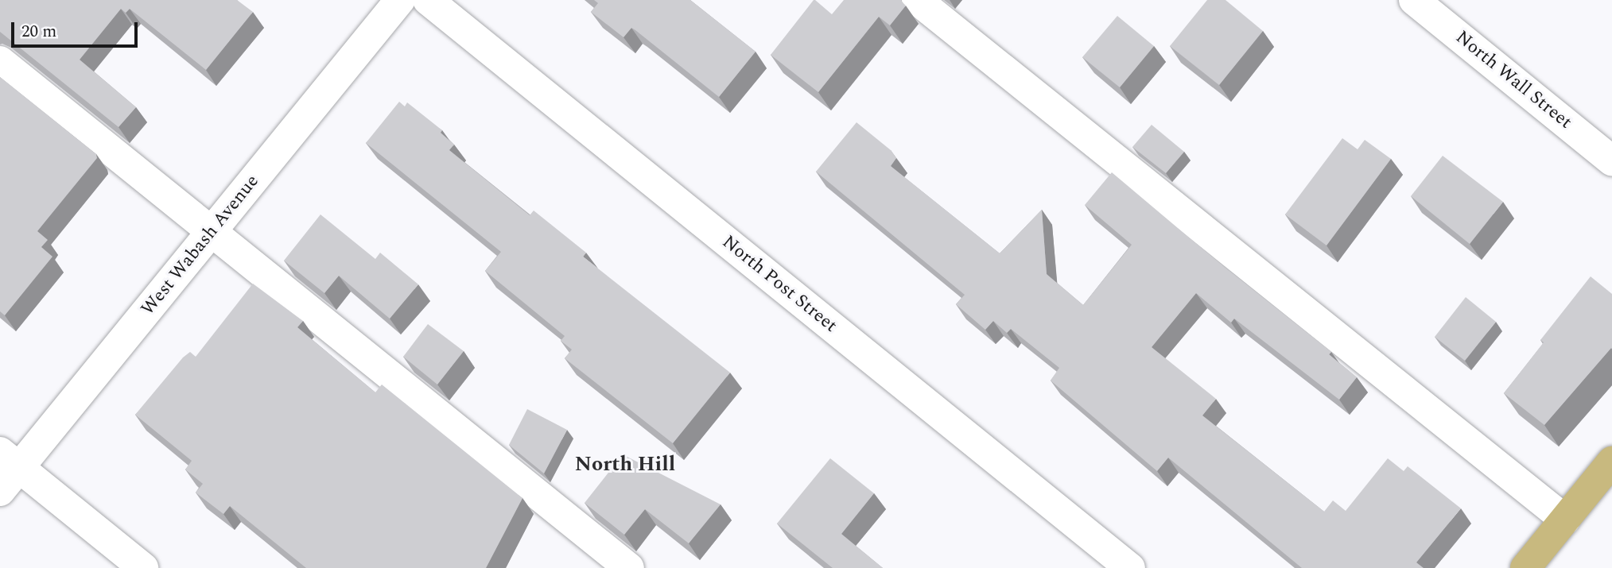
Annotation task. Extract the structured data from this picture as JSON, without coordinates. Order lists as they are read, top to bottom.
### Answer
{
  "streets": {
    "street": ["North Wall Street", "West Wabash Avenue", "North Post Street"]
  },
  "districts": ["North Hill"],
  "scale_bar": "20 m"
}
